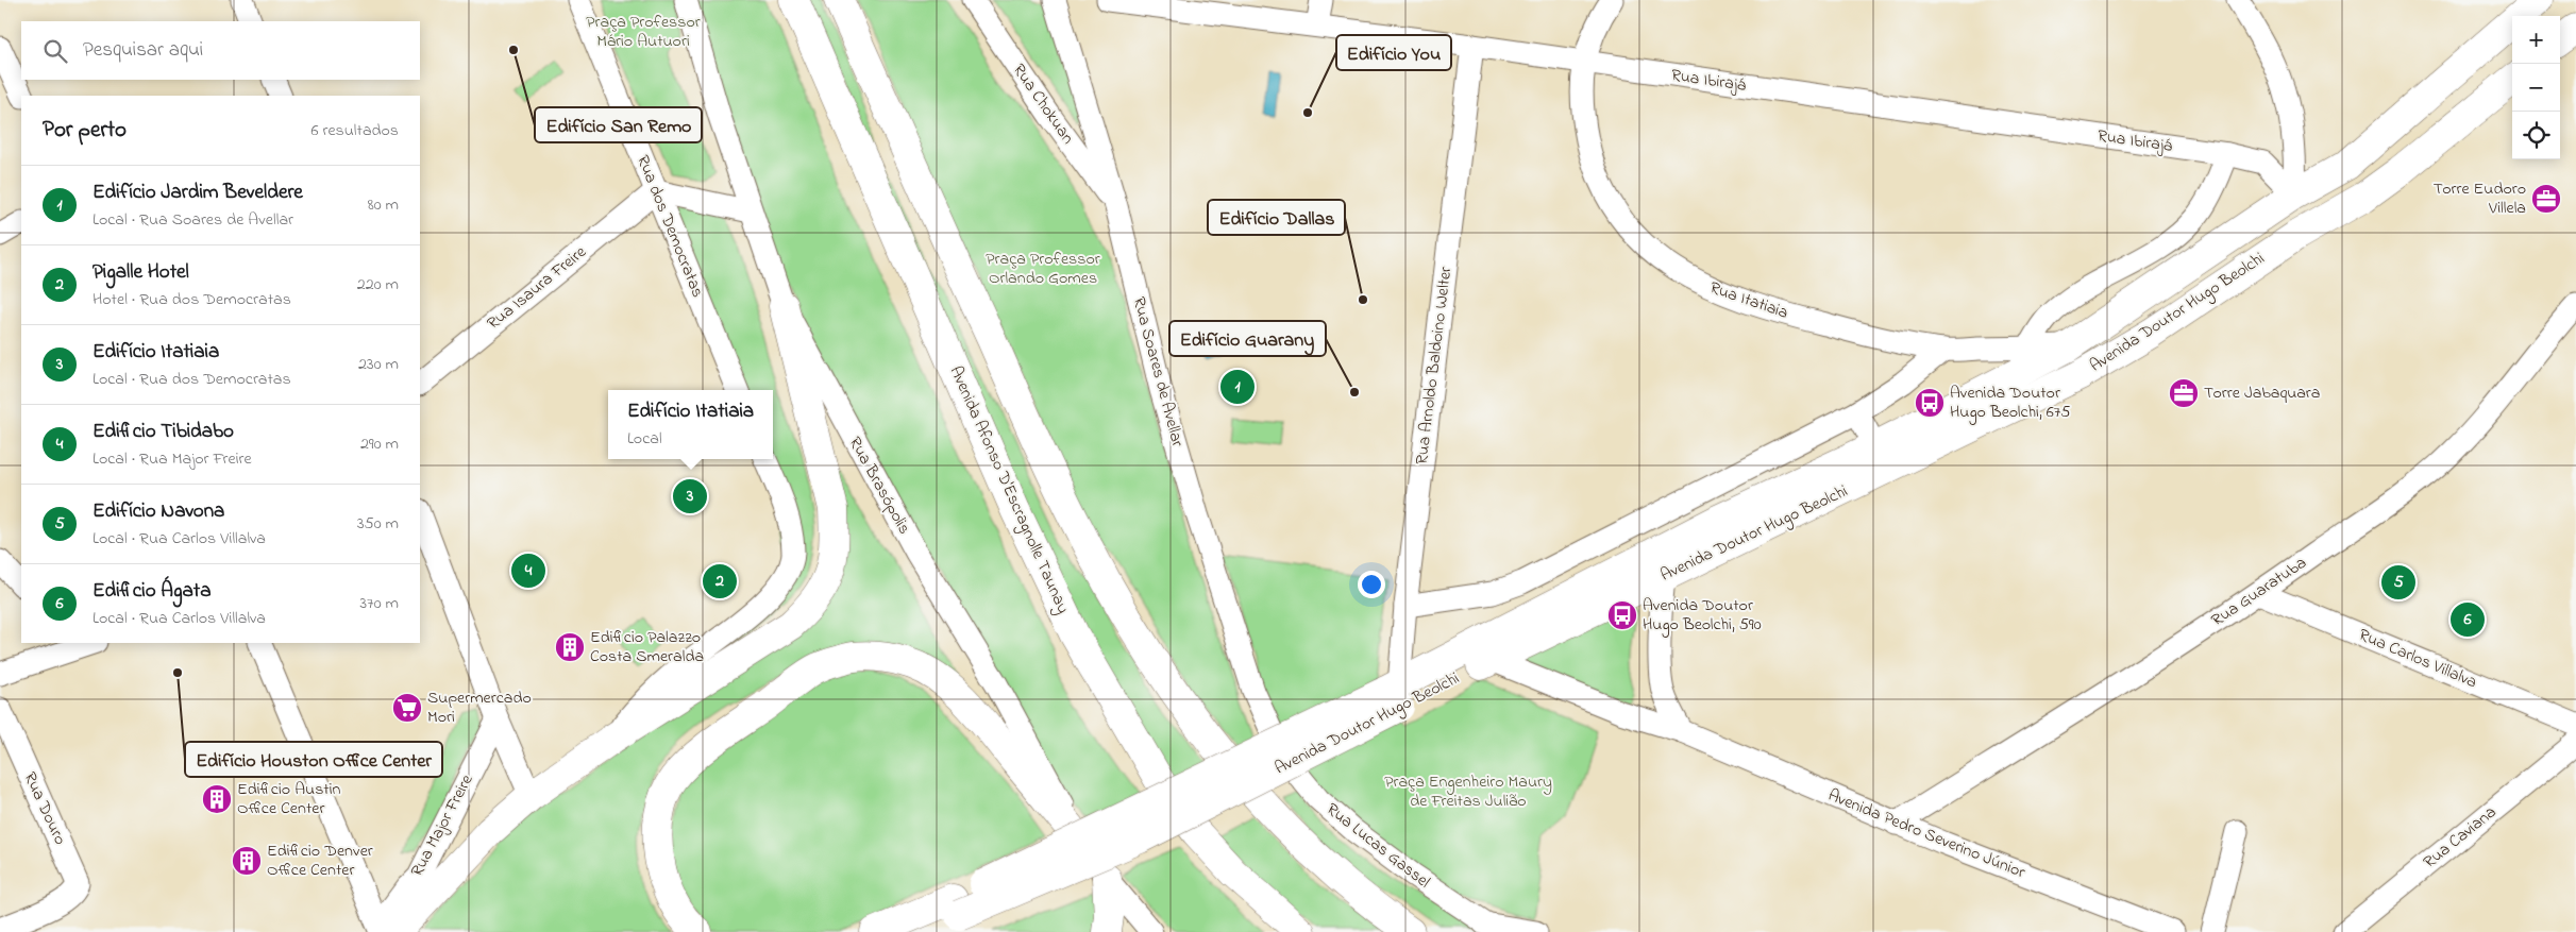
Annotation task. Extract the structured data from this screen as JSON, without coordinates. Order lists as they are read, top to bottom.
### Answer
{
  "streets": {
    "main road": ["Avenida Doutor Hugo Beolchi", "Avenida Afonso D'Escragnolle Taunay"],
    "street": [
      "Rua Ibirajá",
      "Rua Chokuan",
      "Rua dos Democratas",
      "Rua Isaura Freire",
      "Rua Itatiaia",
      "Rua Arnoldo Baldoino Welter",
      "Rua Soares de Avellar",
      "Rua Brasópolis",
      "Rua Guaratuba",
      "Rua Carlos Villalva",
      "Rua Douro",
      "Rua Major Freire",
      "Avenida Pedro Severino Júnior",
      "Rua Caviana",
      "Rua Lucas Gassel"
    ]
  },
  "crossings": [
    ["Rua Ibirajá", "Rua Itatiaia"],
    ["Rua Ibirajá", "Avenida Doutor Hugo Beolchi"],
    ["Rua Ibirajá", "Rua Arnoldo Baldoino Welter"],
    ["Rua Chokuan", "Rua Soares de Avellar"],
    ["Rua dos Democratas", "Rua Isaura Freire"],
    ["Rua Itatiaia", "Avenida Doutor Hugo Beolchi"],
    ["Avenida Doutor Hugo Beolchi", "Rua Arnoldo Baldoino Welter"],
    ["Avenida Doutor Hugo Beolchi", "Avenida Pedro Severino Júnior"],
    ["Rua Soares de Avellar", "Rua Lucas Gassel"],
    ["Rua Guaratuba", "Rua Carlos Villalva"],
    ["Rua Guaratuba", "Avenida Pedro Severino Júnior"]
  ],
  "parks": ["Praça Professor Mário Autuori", "Praça Professor Orlando Gomes", "Praça Engenheiro Maury de Freitas Julião"],
  "places": {
    "other": [
      "Edifício San Remo",
      "Edifício You",
      "Edifício Dallas",
      "Edifício Guarany",
      "Edifício Houston Office Center"
    ],
    "office": ["Torre Eudoro Villela", "Torre Jabaquara"],
    "bus stop": ["Avenida Doutor Hugo Beolchi, 675", "Avenida Doutor Hugo Beolchi, 590"],
    "building": ["Edificio Palazzo Costa Smeralda", "Edificio Austin Office Center", "Edificio Denver Office Center"],
    "supermarket": ["Supermercado Mori"]
  },
  "page": {
    "map_buttons": ["+", "−"],
    "search": "Pesquisar aqui",
    "heading": ["Por perto", "6 resultados"],
    "list": [
      {
        "mark": "1",
        "name": "Edifício Jardim Beveldere",
        "note": "Local · Rua Soares de Avellar",
        "value": "80 m"
      },
      {
        "mark": "2",
        "name": "Pigalle Hotel",
        "note": "Hotel · Rua dos Democratas",
        "value": "220 m"
      },
      {
        "mark": "3",
        "name": "Edifício Itatiaia",
        "note": "Local · Rua dos Democratas",
        "value": "230 m"
      },
      {
        "mark": "4",
        "name": "Edificio Tibidabo",
        "note": "Local · Rua Major Freire",
        "value": "290 m"
      },
      {
        "mark": "5",
        "name": "Edifício Navona",
        "note": "Local · Rua Carlos Villalva",
        "value": "350 m"
      },
      {
        "mark": "6",
        "name": "Edificio Ágata",
        "note": "Local · Rua Carlos Villalva",
        "value": "370 m"
      }
    ],
    "pins": [
      "1",
      "3",
      "4",
      "2",
      "5",
      "6"
    ],
    "popup": ["Edifício Itatiaia", "Local"]
  }
}
